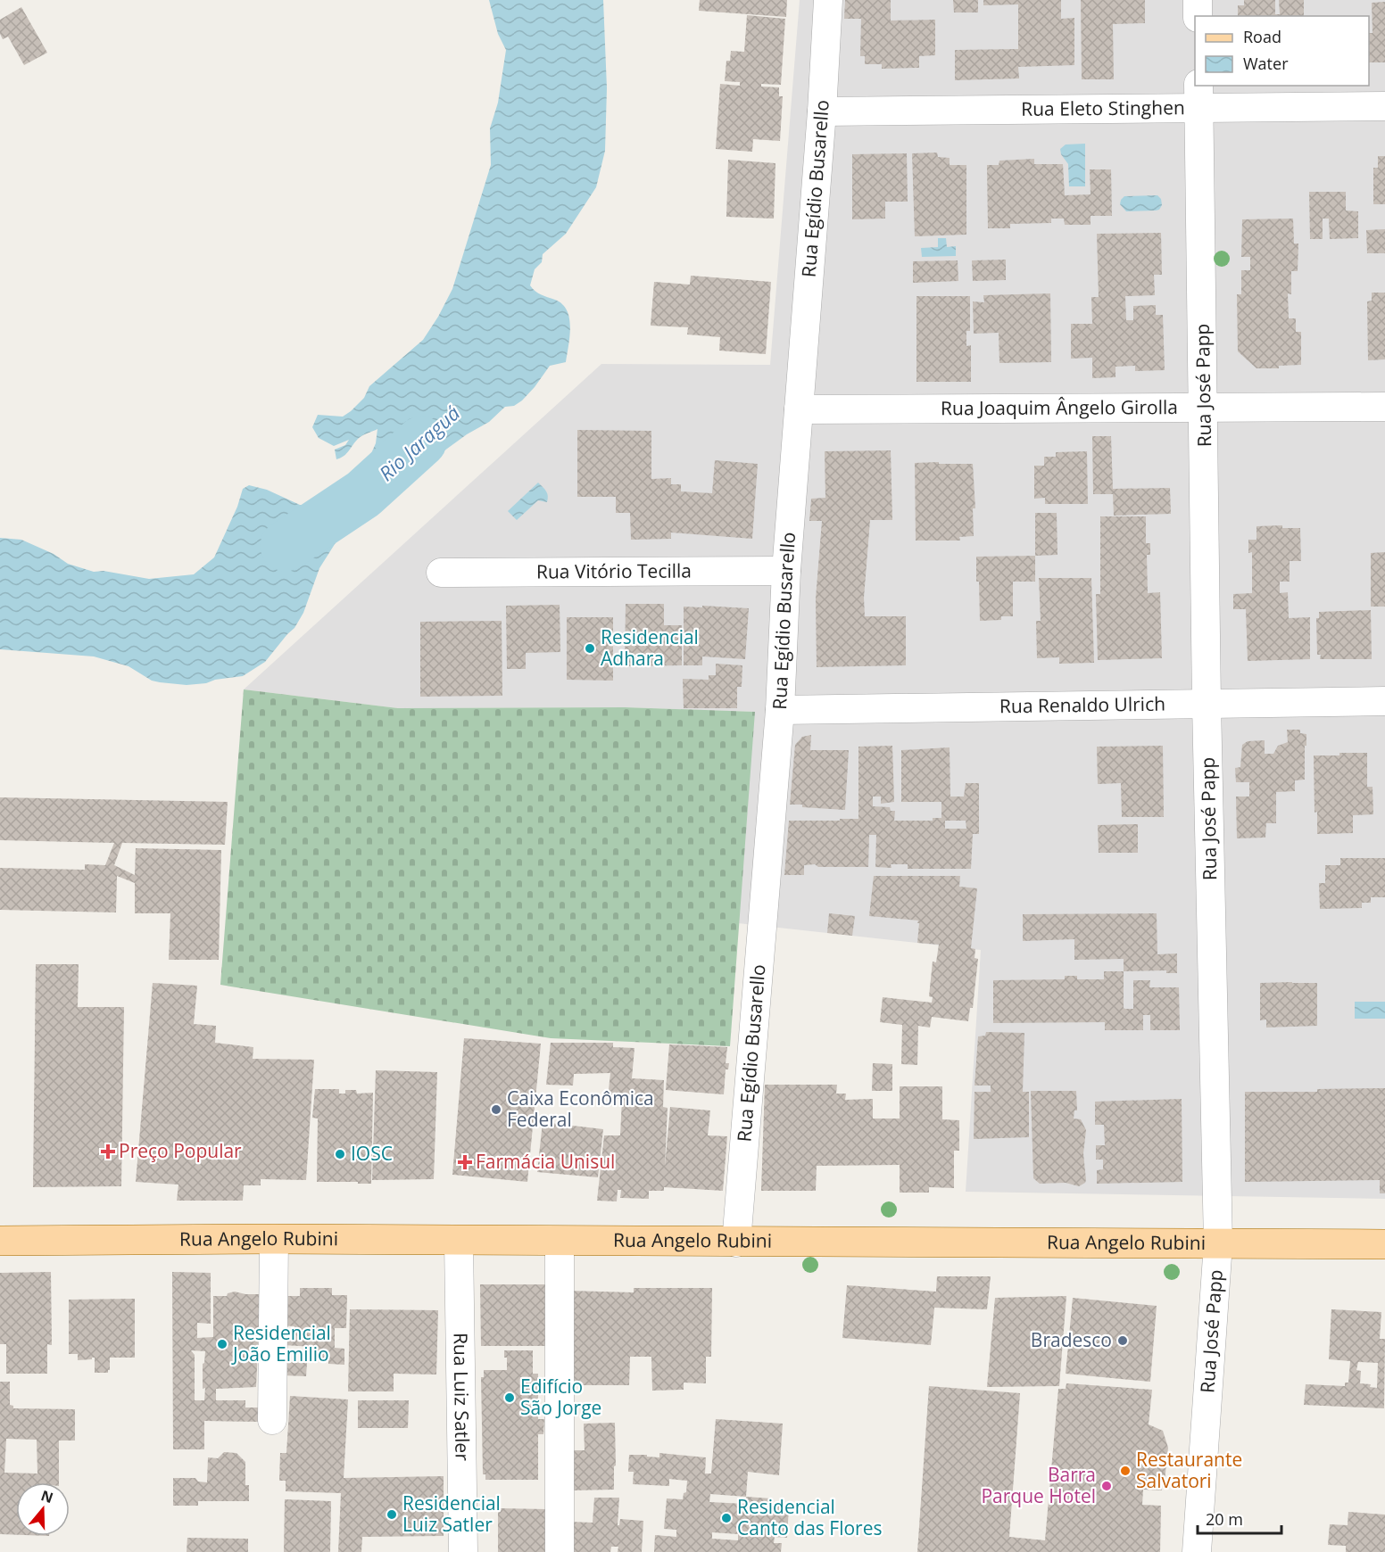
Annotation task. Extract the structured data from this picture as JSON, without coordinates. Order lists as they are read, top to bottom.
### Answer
{
  "streets": {
    "main road": ["Rua Angelo Rubini"],
    "street": [
      "Rua Eleto Stinghen",
      "Rua Egídio Busarello",
      "Rua José Papp",
      "Rua Joaquim Ângelo Girolla",
      "Rua Vitório Tecilla",
      "Rua Renaldo Ulrich",
      "Rua Luiz Satler"
    ]
  },
  "crossings": [
    ["Rua Eleto Stinghen", "Rua Egídio Busarello"],
    ["Rua Eleto Stinghen", "Rua José Papp"],
    ["Rua Egídio Busarello", "Rua Joaquim Ângelo Girolla"],
    ["Rua Egídio Busarello", "Rua Vitório Tecilla"],
    ["Rua Egídio Busarello", "Rua Renaldo Ulrich"],
    ["Rua Egídio Busarello", "Rua Angelo Rubini"],
    ["Rua José Papp", "Rua Joaquim Ângelo Girolla"],
    ["Rua José Papp", "Rua Renaldo Ulrich"],
    ["Rua José Papp", "Rua Angelo Rubini"],
    ["Rua Angelo Rubini", "Rua Luiz Satler"]
  ],
  "water": ["Rio Jaraguá"],
  "places": {
    "other": [
      "Residencial Adhara",
      "Caixa Econômica Federal",
      "IOSC",
      "Bradesco",
      "Residencial João Emilio",
      "Edifício São Jorge",
      "Restaurante Salvatori",
      "Barra Parque Hotel",
      "Residencial Luiz Satler",
      "Residencial Canto das Flores"
    ],
    "health": ["Preço Popular", "Farmácia Unisul"]
  },
  "legend": ["Road", "Water"],
  "scale_bar": "20 m",
  "north": "top"
}
